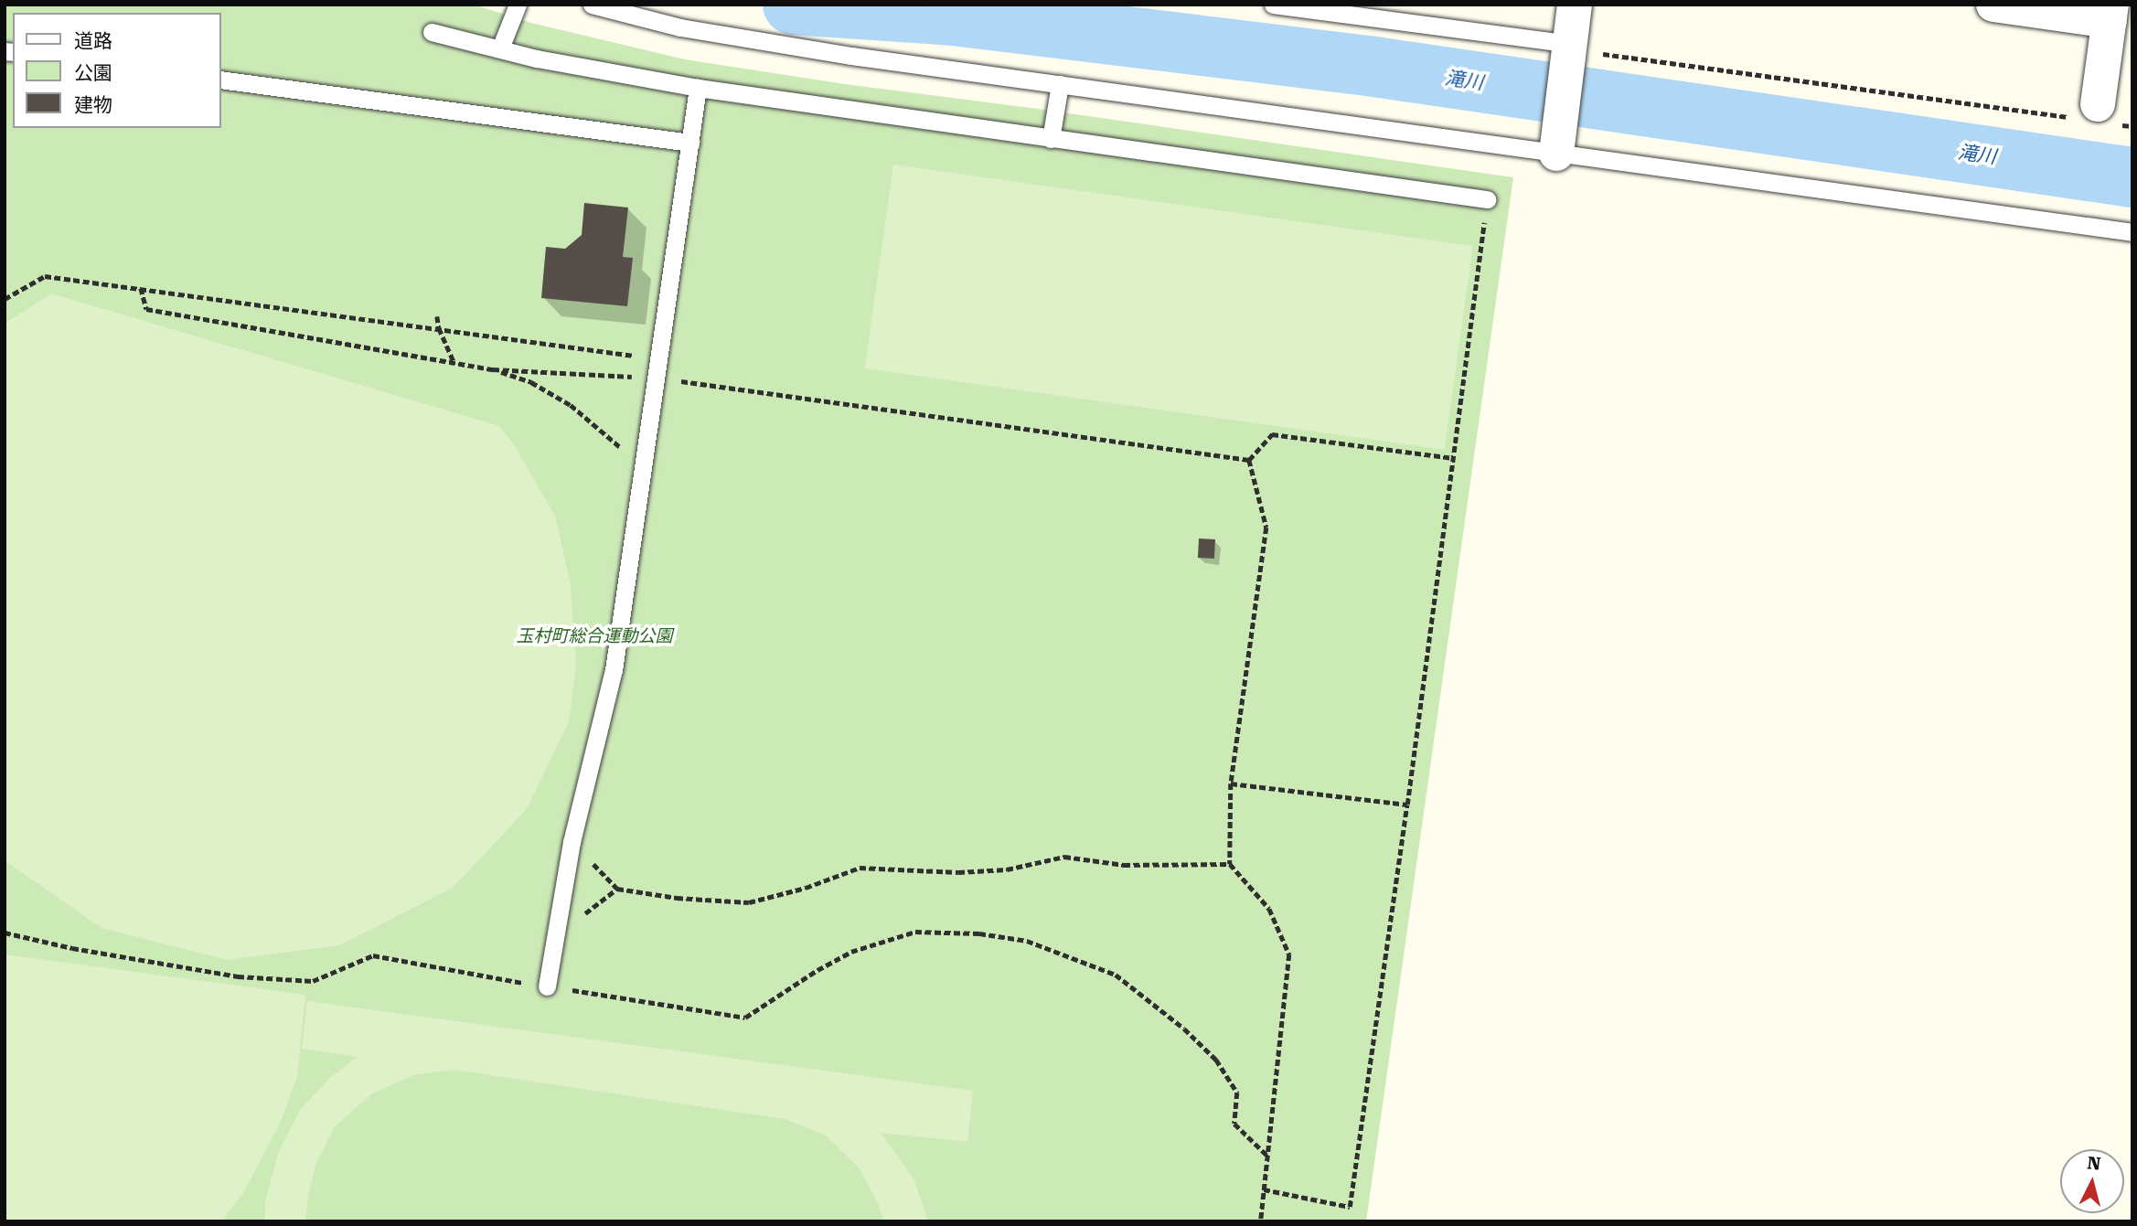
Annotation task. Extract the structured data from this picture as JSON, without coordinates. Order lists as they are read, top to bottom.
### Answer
{
  "water": ["滝川"],
  "parks": ["玉村町総合運動公園"],
  "legend": ["道路", "公園", "建物"],
  "north": "top"
}
